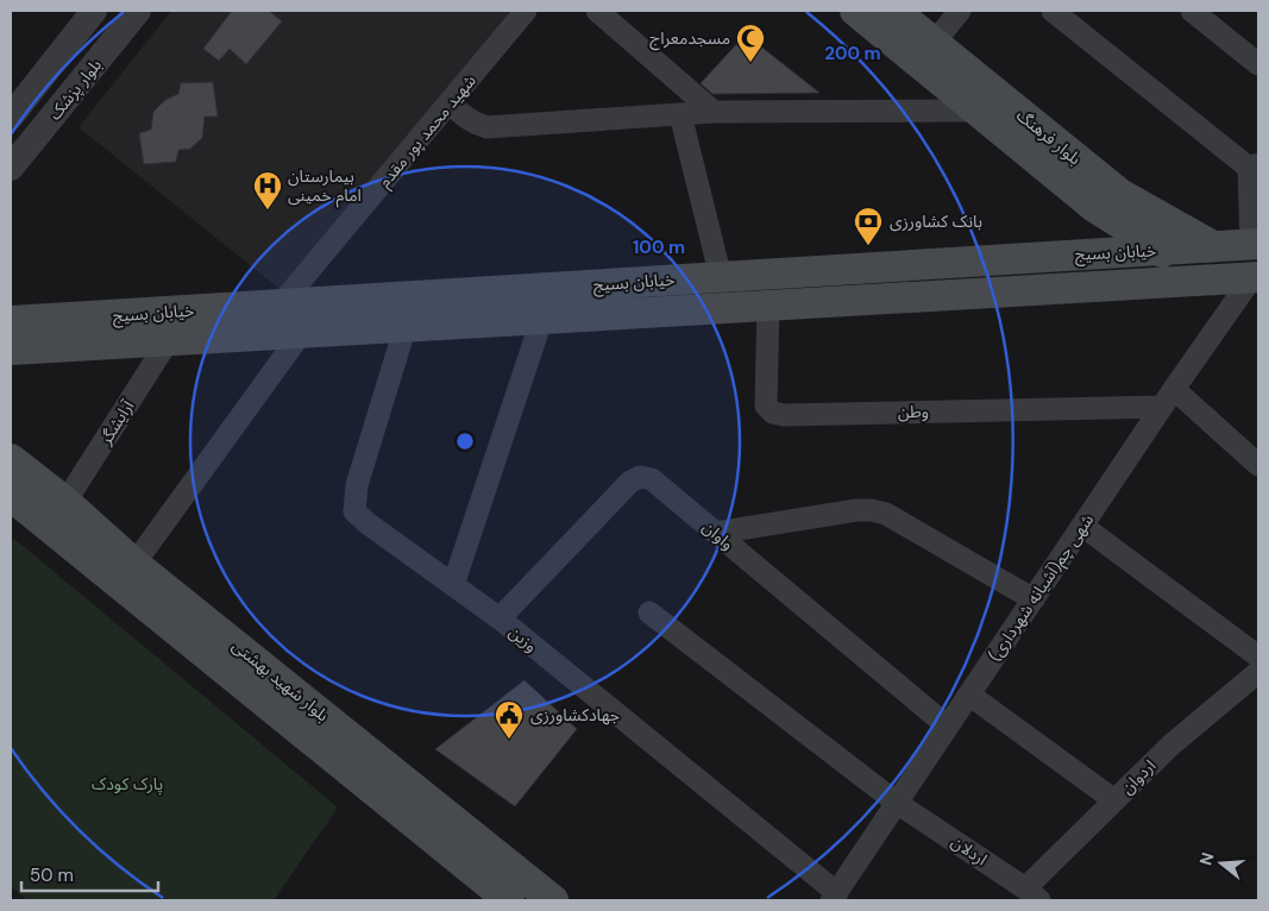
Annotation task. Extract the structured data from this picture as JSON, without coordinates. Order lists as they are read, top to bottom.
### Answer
{
  "streets": {
    "main road": ["بلوار فرهنگ", "خیابان بسیج", "بلوار شهید بهشتی"],
    "street": [
      "بلوار پزشک",
      "شهید محمد پور مقدم",
      "وطن",
      "آرایشگر",
      "واوان",
      "شهی چم(آشیانه شهرداری)",
      "وزین",
      "اردوان",
      "اردلان"
    ]
  },
  "crossings": [
    ["شهید محمد پور مقدم", "خیابان بسیج"],
    ["بلوار فرهنگ", "خیابان بسیج"],
    ["خیابان بسیج", "وطن"],
    ["خیابان بسیج", "آرایشگر"],
    ["خیابان بسیج", "شهی چم(آشیانه شهرداری)"],
    ["خیابان بسیج", "وزین"],
    ["وطن", "شهی چم(آشیانه شهرداری)"],
    ["آرایشگر", "بلوار شهید بهشتی"],
    ["واوان", "شهی چم(آشیانه شهرداری)"],
    ["واوان", "وزین"],
    ["شهی چم(آشیانه شهرداری)", "وزین"],
    ["شهی چم(آشیانه شهرداری)", "اردلان"],
    ["اردوان", "اردلان"]
  ],
  "parks": ["پارک کودک"],
  "places": {
    "mosque": ["مسجدمعراج"],
    "hospital": ["بیمارستان امام خمینی"],
    "bank": ["بانک کشاورزی"],
    "public building": ["جهادکشاورزی"]
  },
  "scale_bar": "50 m",
  "north": "left",
  "rings": ["200 m", "100 m"]
}
